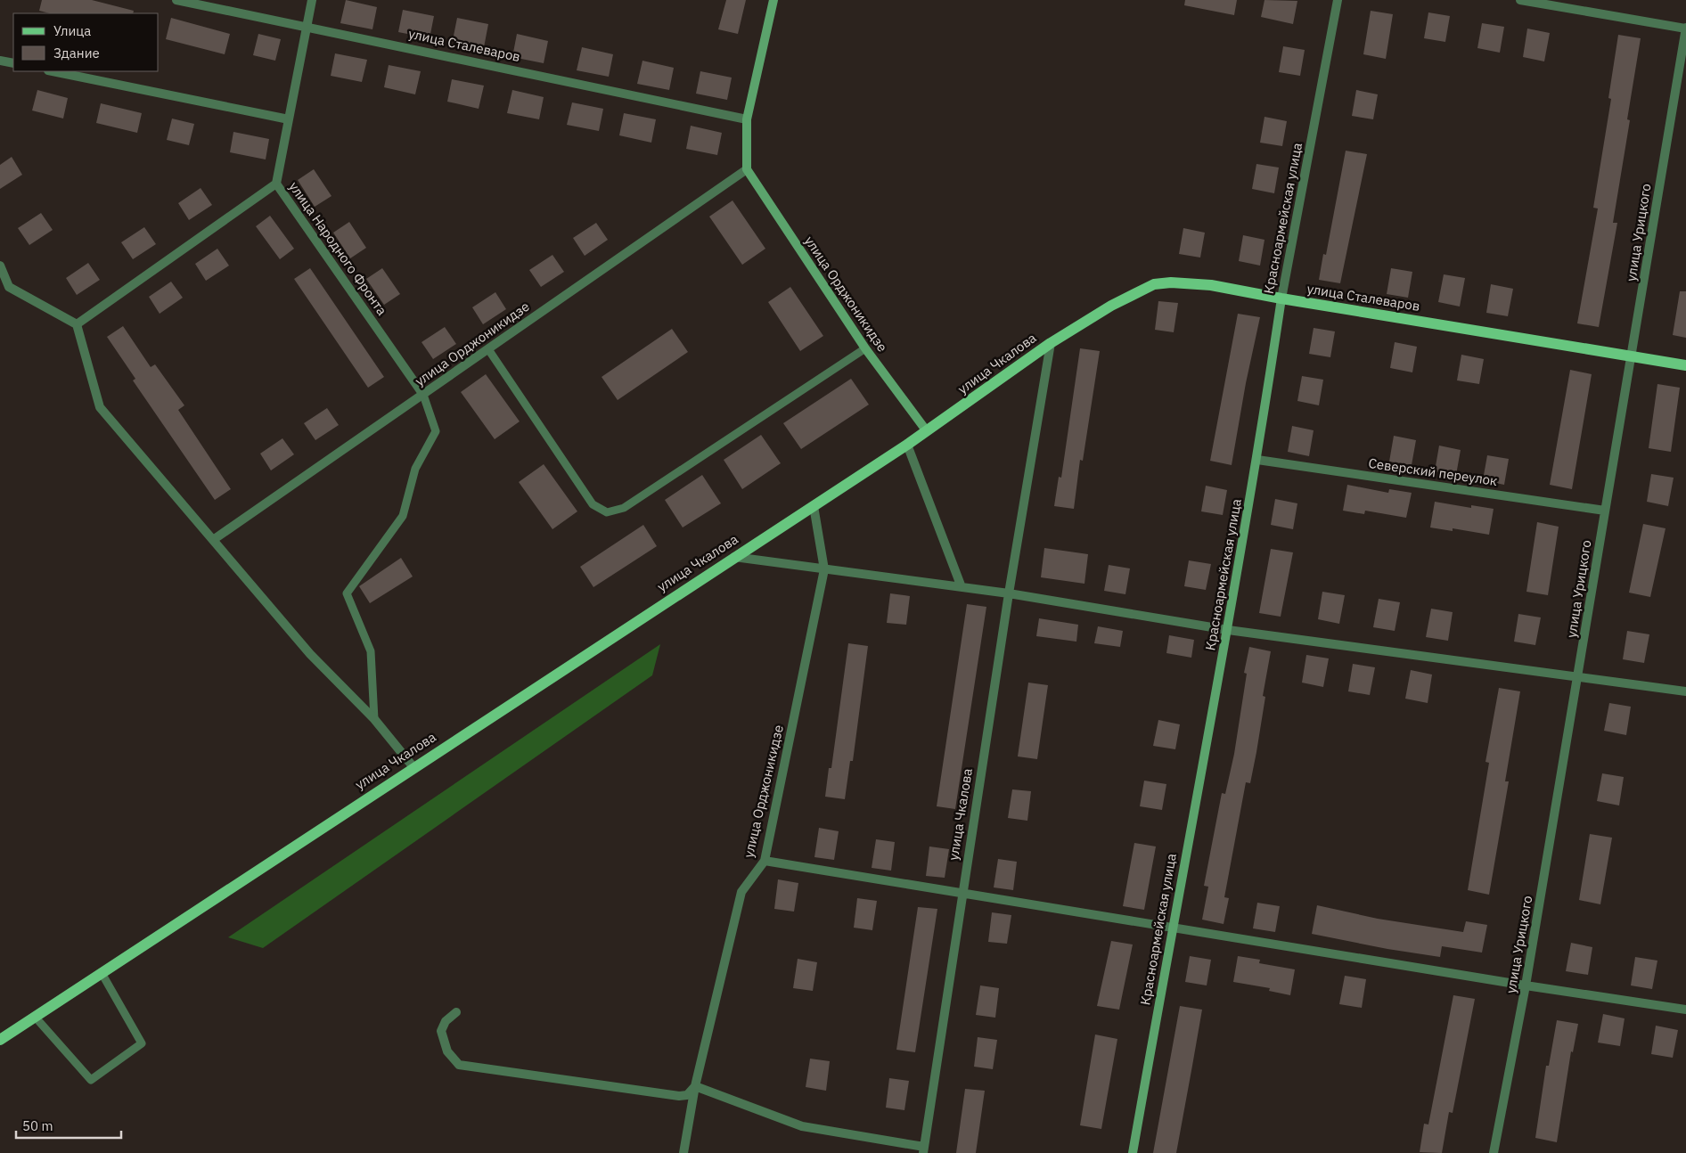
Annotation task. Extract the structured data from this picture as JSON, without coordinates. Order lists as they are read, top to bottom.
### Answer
{
  "streets": {
    "main road": ["улица Сталеваров", "улица Чкалова"],
    "street": [
      "Красноармейская улица",
      "улица Урицкого",
      "улица Народного Фронта",
      "улица Орджоникидзе",
      "Северский переулок"
    ]
  },
  "crossings": [
    ["улица Сталеваров", "Красноармейская улица"],
    ["улица Сталеваров", "улица Урицкого"],
    ["улица Сталеваров", "улица Народного Фронта"],
    ["улица Сталеваров", "улица Чкалова"],
    ["Красноармейская улица", "Северский переулок"],
    ["улица Урицкого", "Северский переулок"],
    ["улица Народного Фронта", "улица Орджоникидзе"],
    ["улица Орджоникидзе", "улица Чкалова"]
  ],
  "legend": ["Улица", "Здание"],
  "scale_bar": "50 m"
}
